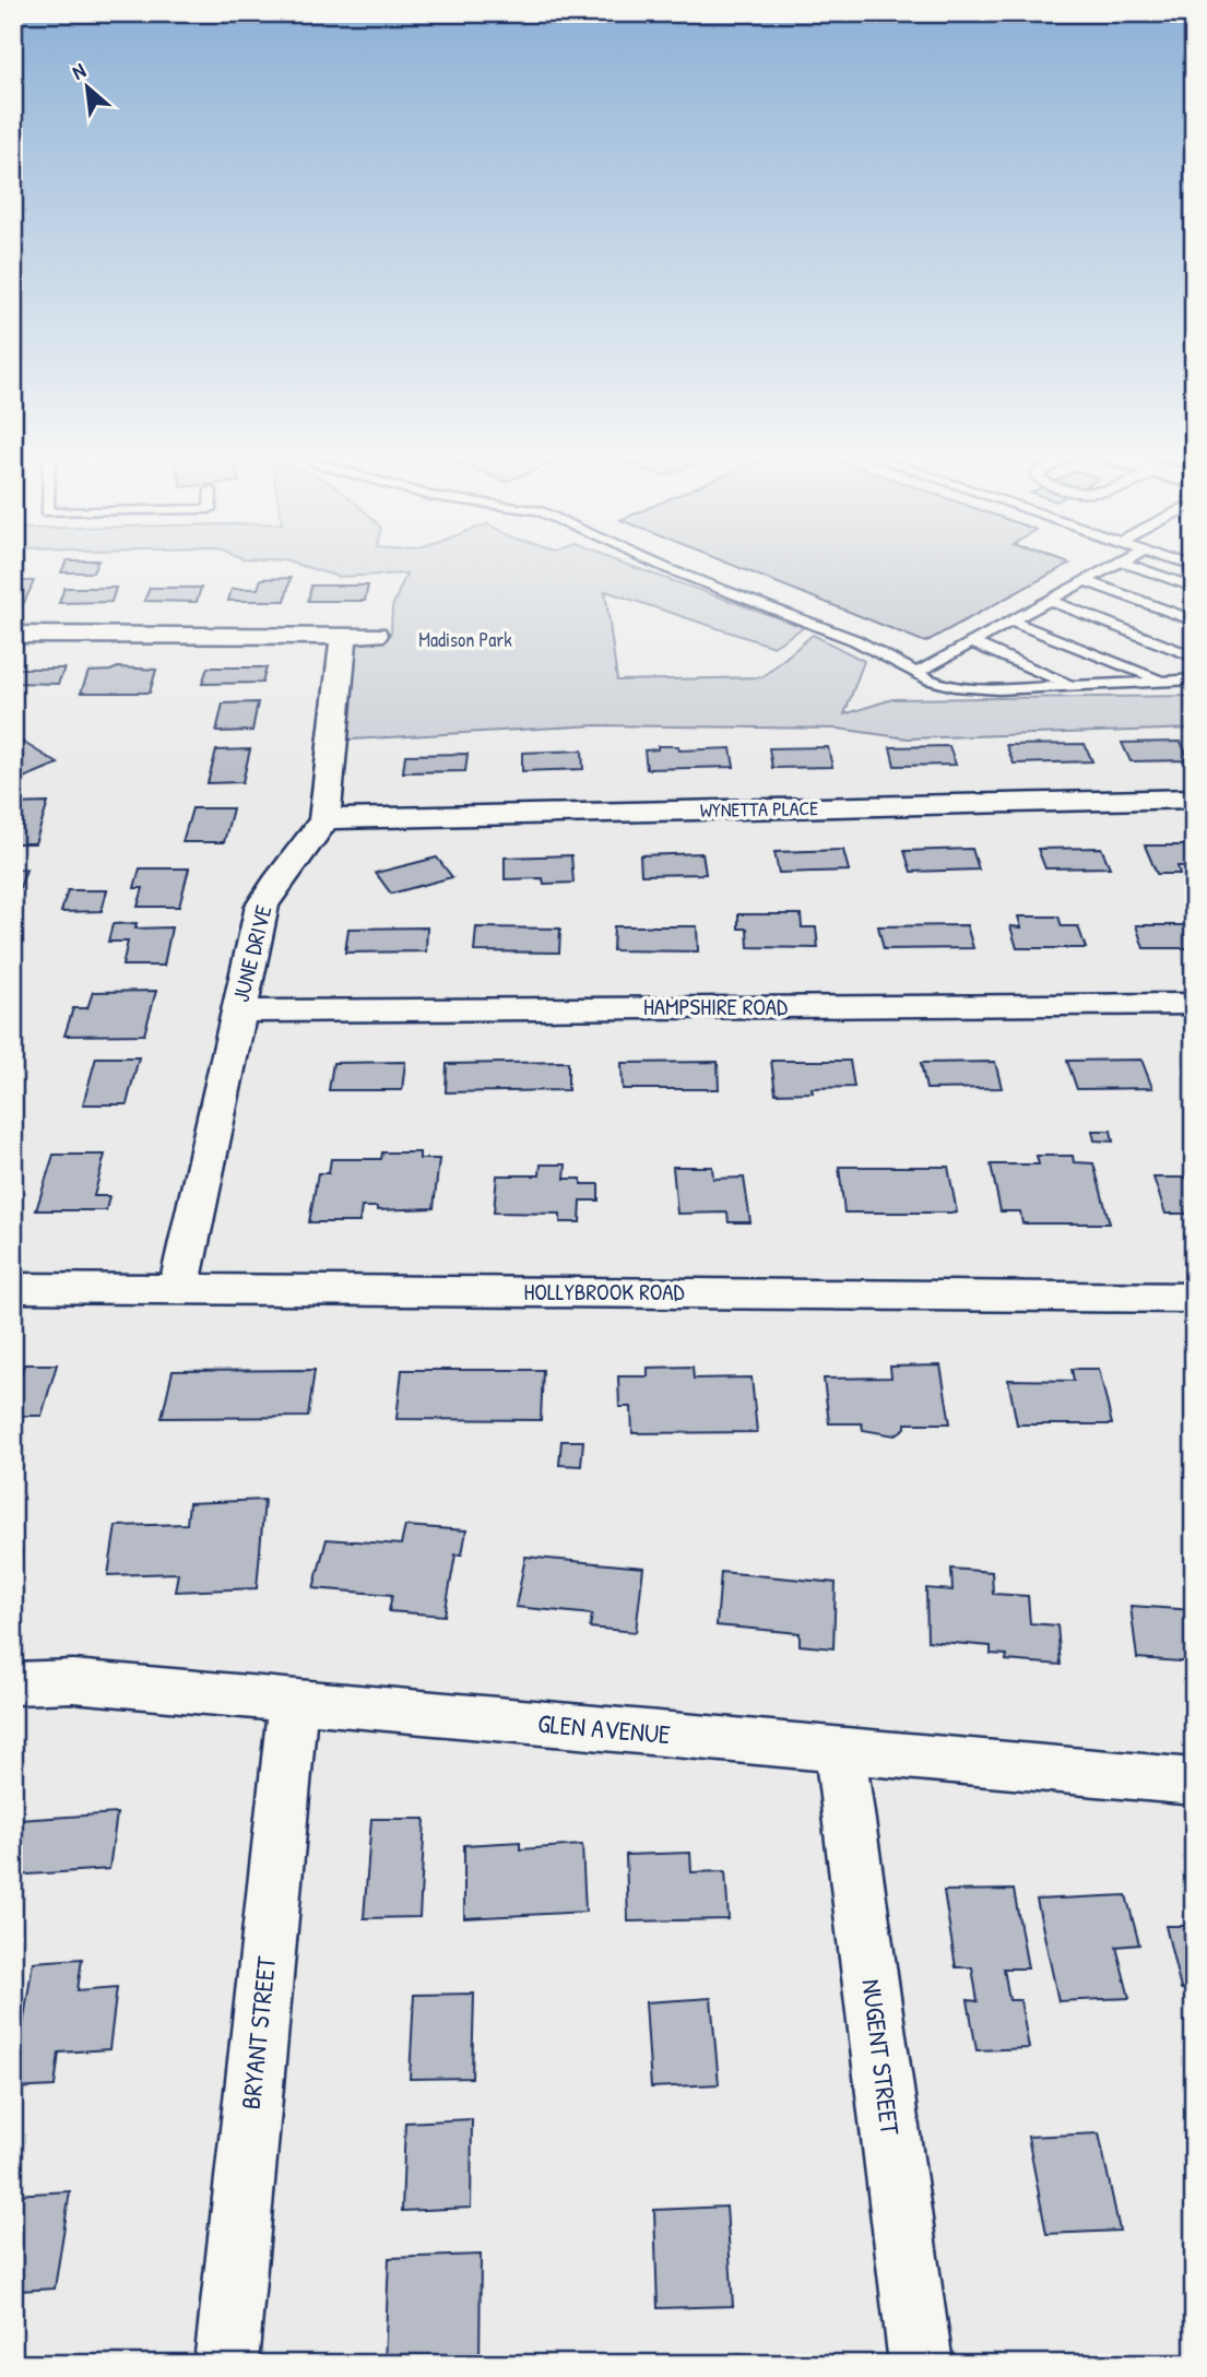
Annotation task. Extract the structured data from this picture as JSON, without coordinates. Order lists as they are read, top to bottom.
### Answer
{
  "streets": {
    "street": [
      "WYNETTA PLACE",
      "JUNE DRIVE",
      "HAMPSHIRE ROAD",
      "HOLLYBROOK ROAD",
      "GLEN AVENUE",
      "BRYANT STREET",
      "NUGENT STREET"
    ]
  },
  "crossings": [
    ["WYNETTA PLACE", "JUNE DRIVE"],
    ["JUNE DRIVE", "HAMPSHIRE ROAD"],
    ["JUNE DRIVE", "HOLLYBROOK ROAD"],
    ["GLEN AVENUE", "BRYANT STREET"],
    ["GLEN AVENUE", "NUGENT STREET"]
  ],
  "parks": ["Madison Park"],
  "north": "top left"
}
